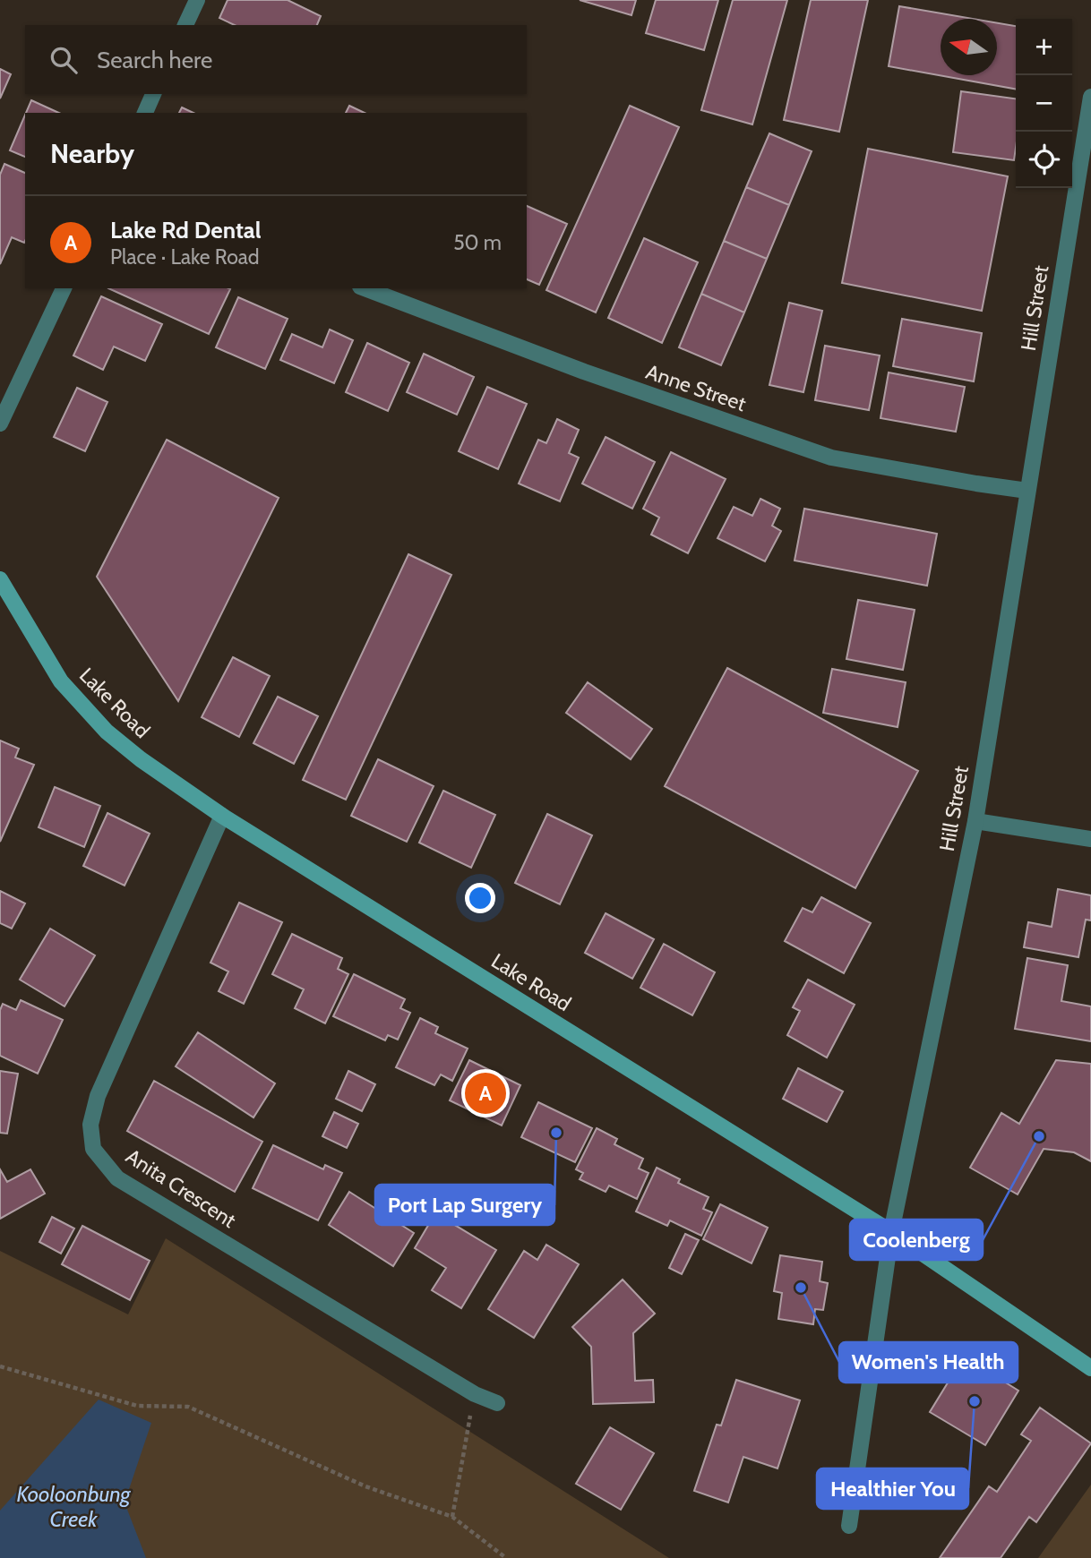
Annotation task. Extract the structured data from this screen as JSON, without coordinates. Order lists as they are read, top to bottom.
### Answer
{
  "streets": {
    "main road": ["Lake Road"],
    "street": ["Hill Street", "Anne Street", "Anita Crescent"]
  },
  "crossings": [
    ["Hill Street", "Anne Street"],
    ["Hill Street", "Lake Road"],
    ["Lake Road", "Anita Crescent"]
  ],
  "water": ["Kooloonbung Creek"],
  "places": [
    "Port Lap Surgery",
    "Coolenberg",
    "Women's Health",
    "Healthier You"
  ],
  "north": "left",
  "page": {
    "map_buttons": ["+", "−"],
    "search": "Search here",
    "heading": "Nearby",
    "list": [
      {
        "mark": "A",
        "name": "Lake Rd Dental",
        "note": "Place · Lake Road",
        "value": "50 m"
      }
    ],
    "pins": "A"
  }
}
